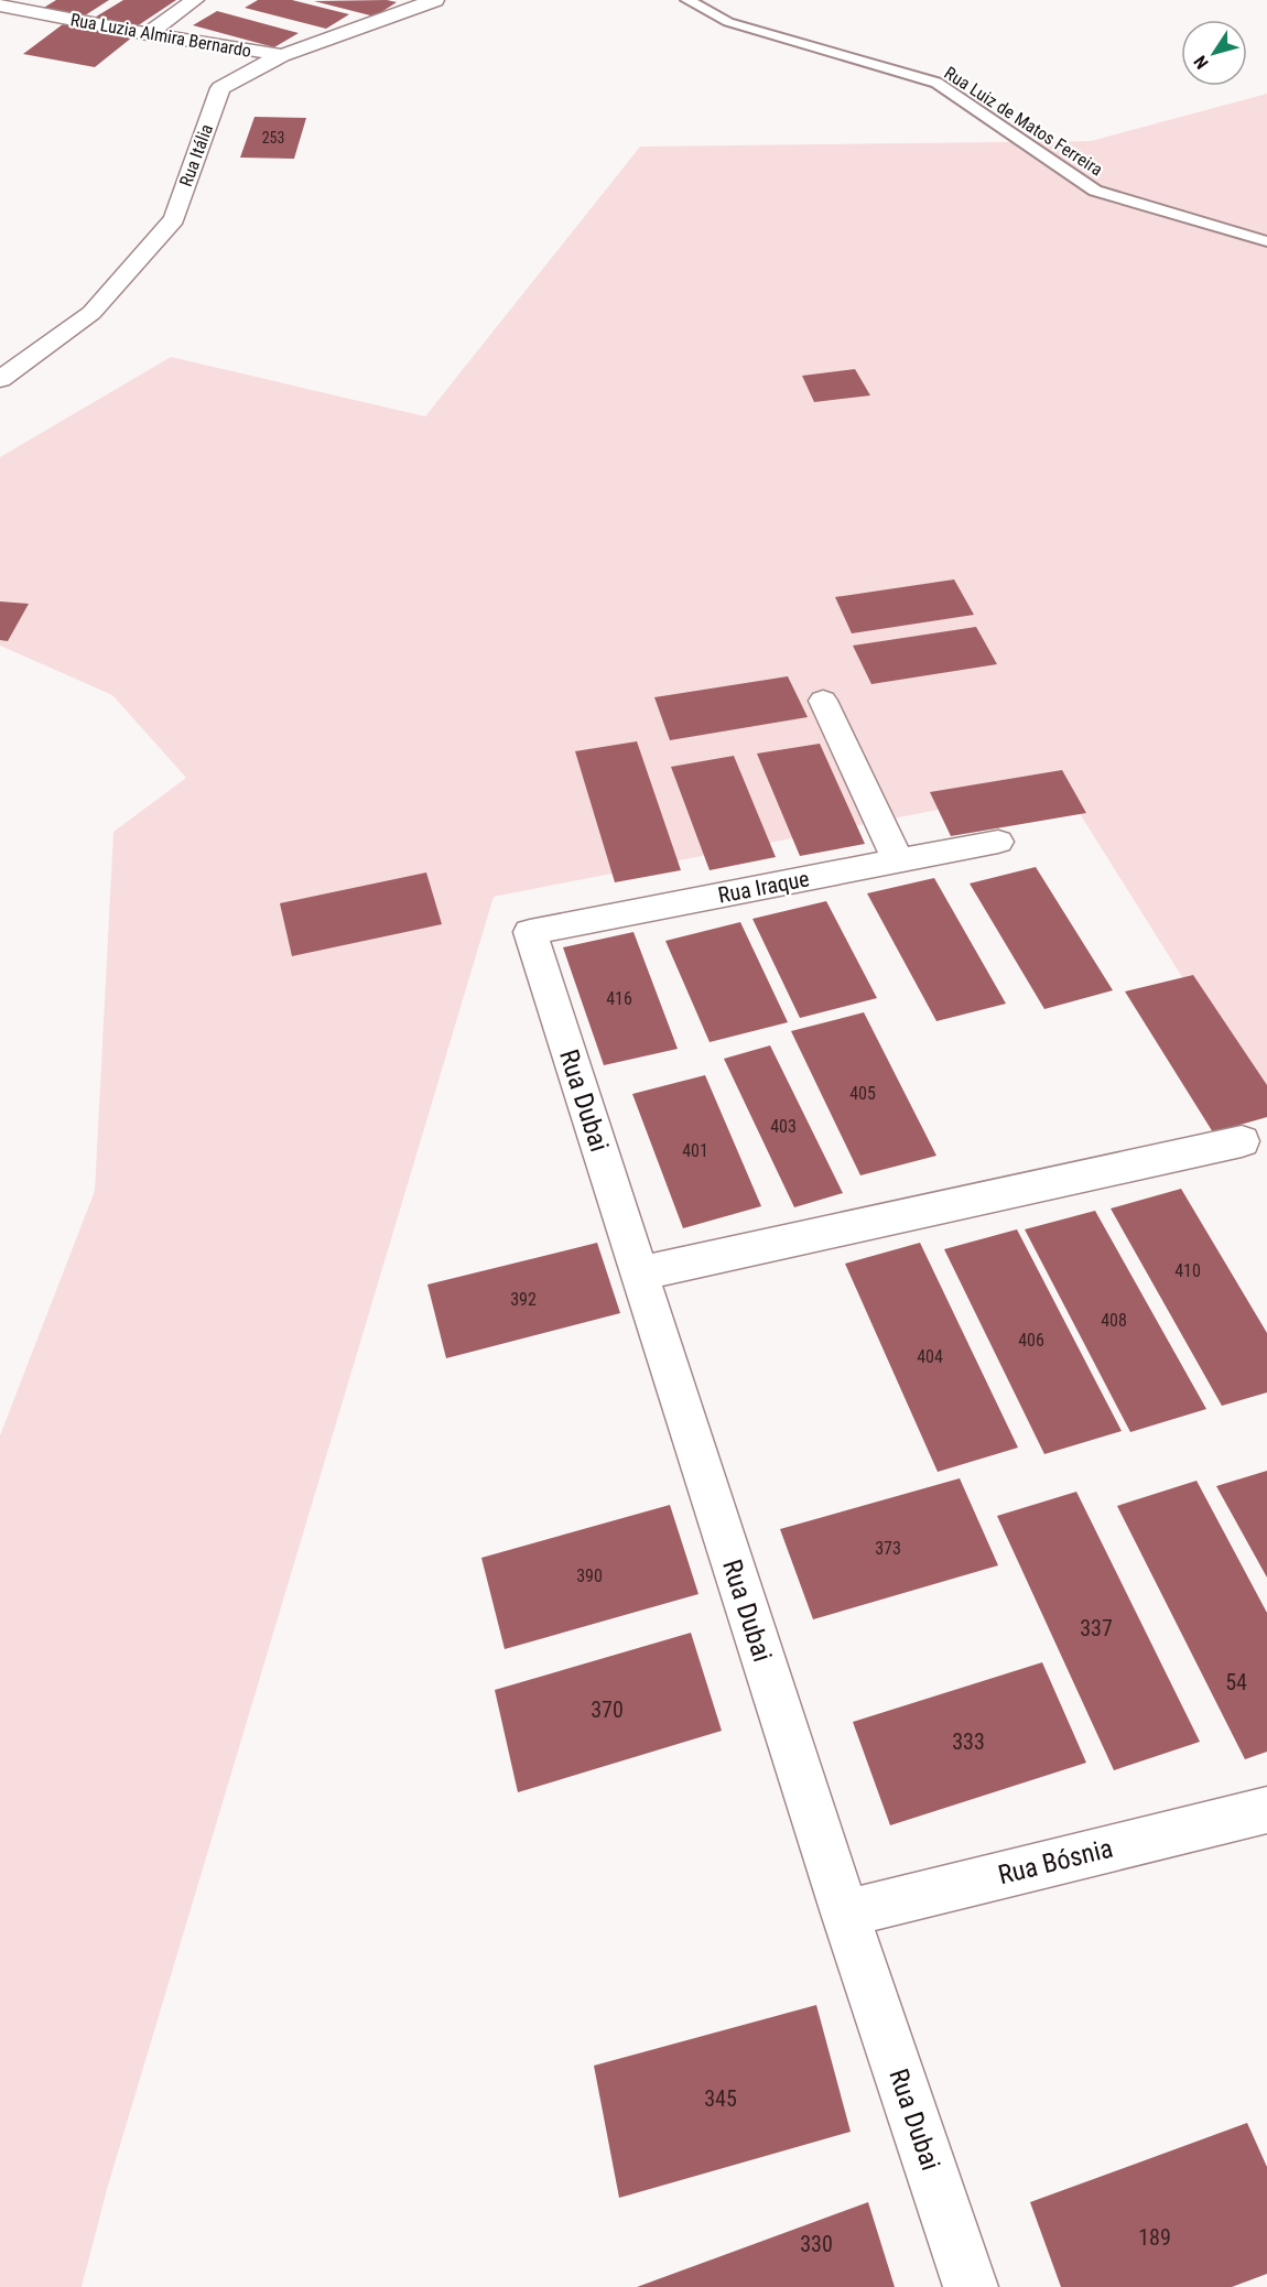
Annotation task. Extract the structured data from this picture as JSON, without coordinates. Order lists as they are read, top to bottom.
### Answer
{
  "streets": {
    "street": [
      "Rua Luzia Almira Bernardo",
      "Rua Itália",
      "Rua Iraque",
      "Rua Dubai",
      "Rua Bósnia"
    ],
    "lane": ["Rua Luiz de Matos Ferreira"]
  },
  "crossings": [
    ["Rua Luzia Almira Bernardo", "Rua Itália"],
    ["Rua Iraque", "Rua Dubai"],
    ["Rua Dubai", "Rua Bósnia"]
  ],
  "house_numbers": [
    "253",
    "416",
    "405",
    "403",
    "401",
    "410",
    "392",
    "408",
    "406",
    "404",
    "373",
    "390",
    "337",
    "54",
    "370",
    "333",
    "345",
    "189",
    "330"
  ],
  "north": "bottom left"
}
